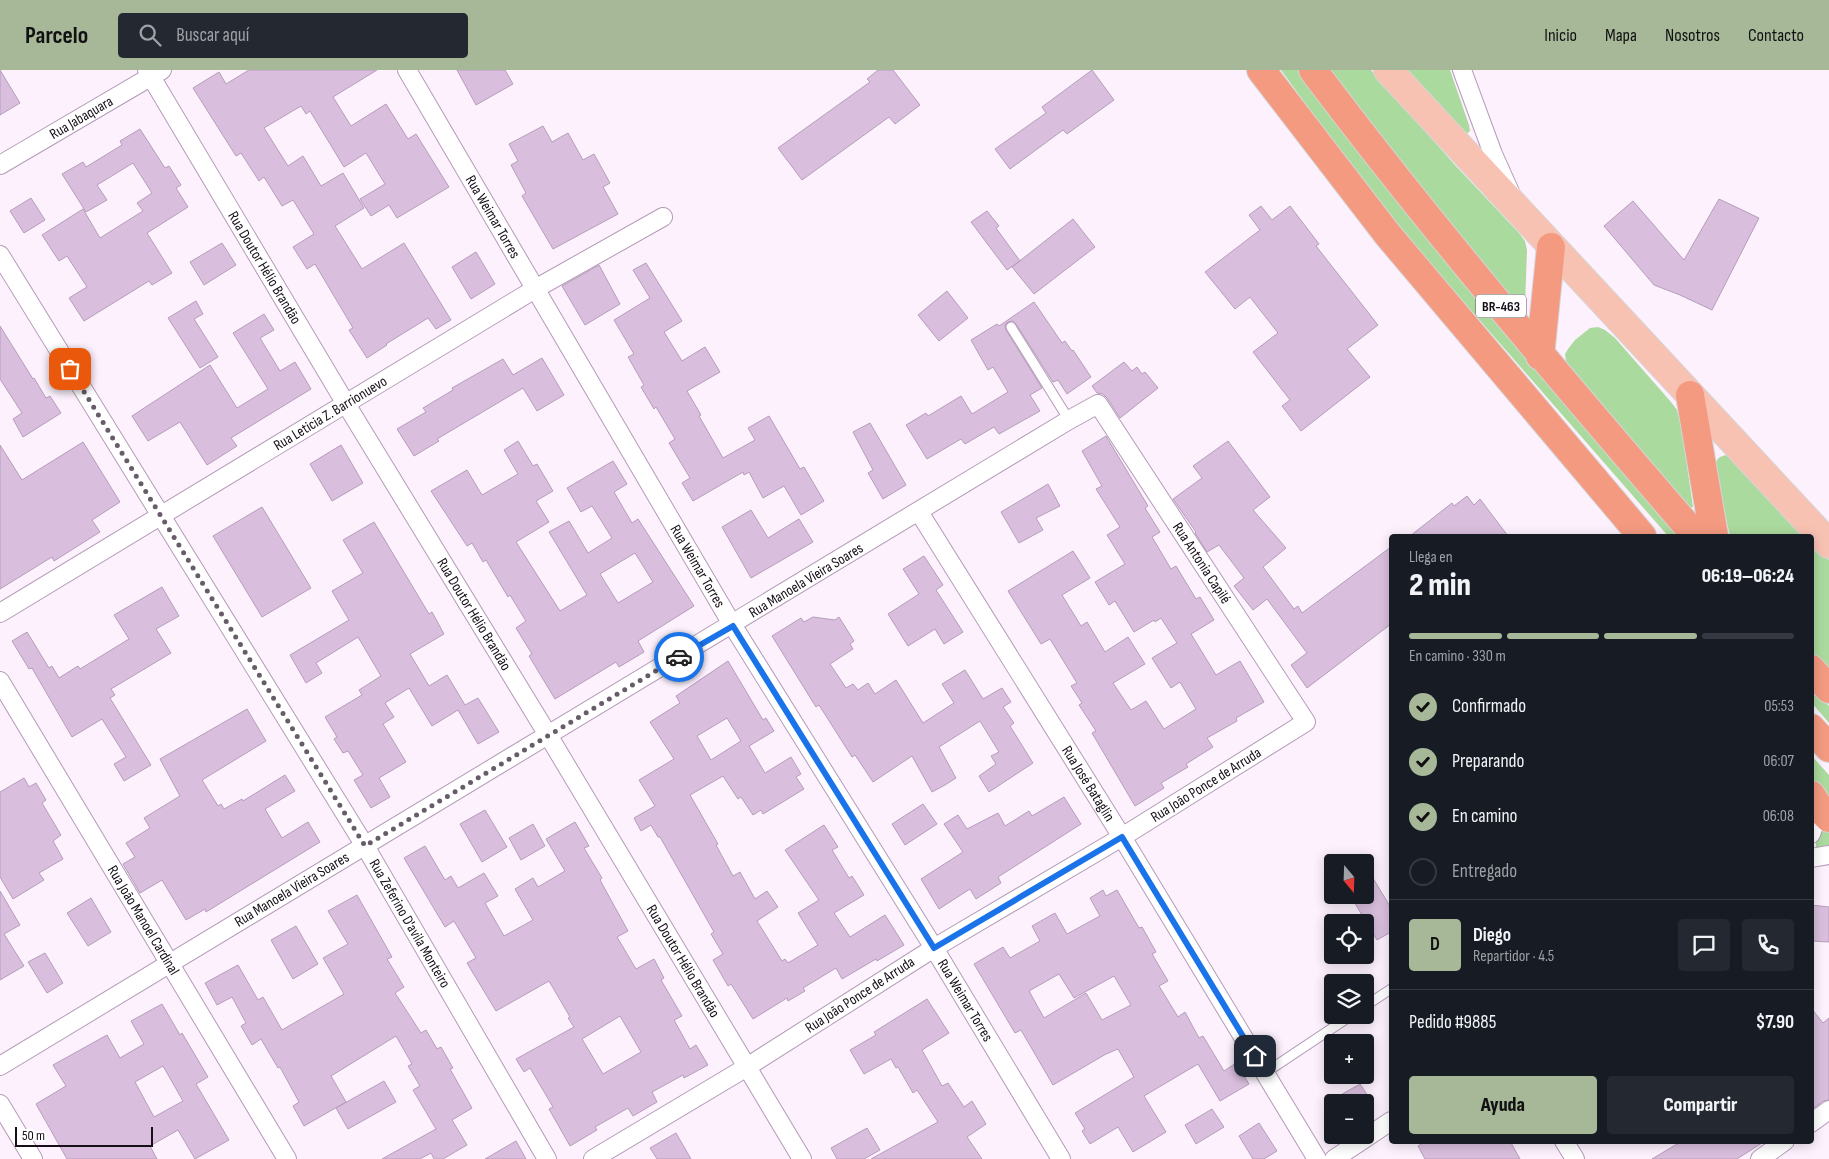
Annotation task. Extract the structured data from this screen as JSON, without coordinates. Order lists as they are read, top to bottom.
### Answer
{
  "streets": {
    "highway": ["BR-463"],
    "street": [
      "Rua Jabaquara",
      "Rua Weimar Torres",
      "Rua Doutor Hélio Brandão",
      "Rua Leticia Z. Barrionuevo",
      "Rua Antonia Capilé",
      "Rua Manoela Vieira Soares",
      "Rua José Bataglin",
      "Rua João Ponce de Arruda",
      "Rua João Manoel Cardinal",
      "Rua Zeferino D'avila Monteiro"
    ]
  },
  "crossings": [
    ["Rua Jabaquara", "Rua Doutor Hélio Brandão"],
    ["Rua Weimar Torres", "Rua Leticia Z. Barrionuevo"],
    ["Rua Weimar Torres", "Rua Manoela Vieira Soares"],
    ["Rua Weimar Torres", "Rua João Ponce de Arruda"],
    ["Rua Doutor Hélio Brandão", "Rua Leticia Z. Barrionuevo"],
    ["Rua Doutor Hélio Brandão", "Rua Manoela Vieira Soares"],
    ["Rua Doutor Hélio Brandão", "Rua João Ponce de Arruda"],
    ["Rua Leticia Z. Barrionuevo", "Rua Zeferino D'avila Monteiro"],
    ["Rua Antonia Capilé", "Rua Manoela Vieira Soares"],
    ["Rua Antonia Capilé", "Rua João Ponce de Arruda"],
    ["Rua Manoela Vieira Soares", "Rua José Bataglin"],
    ["Rua Manoela Vieira Soares", "Rua João Manoel Cardinal"],
    ["Rua Manoela Vieira Soares", "Rua Zeferino D'avila Monteiro"],
    ["Rua José Bataglin", "Rua João Ponce de Arruda"]
  ],
  "scale_bar": "50 m",
  "north": "bottom",
  "page": {
    "header": "Parcelo",
    "search": "Buscar aquí",
    "nav": [
      "Inicio",
      "Mapa",
      "Nosotros",
      "Contacto"
    ],
    "heading": ["2 min", "Llega en", "06:19–06:24"],
    "panel": [
      "Diego",
      "Repartidor · 4.5",
      "Pedido #9885",
      "$7.90"
    ],
    "bar": "En camino · 330 m",
    "list": [
      ["Confirmado", "05:53"],
      ["Preparando", "06:07"],
      ["En camino", "06:08"],
      "Entregado"
    ],
    "map_buttons": ["+", "−"],
    "round": "D",
    "buttons": ["Ayuda", "Compartir"],
    "scale": "50 m"
  }
}
